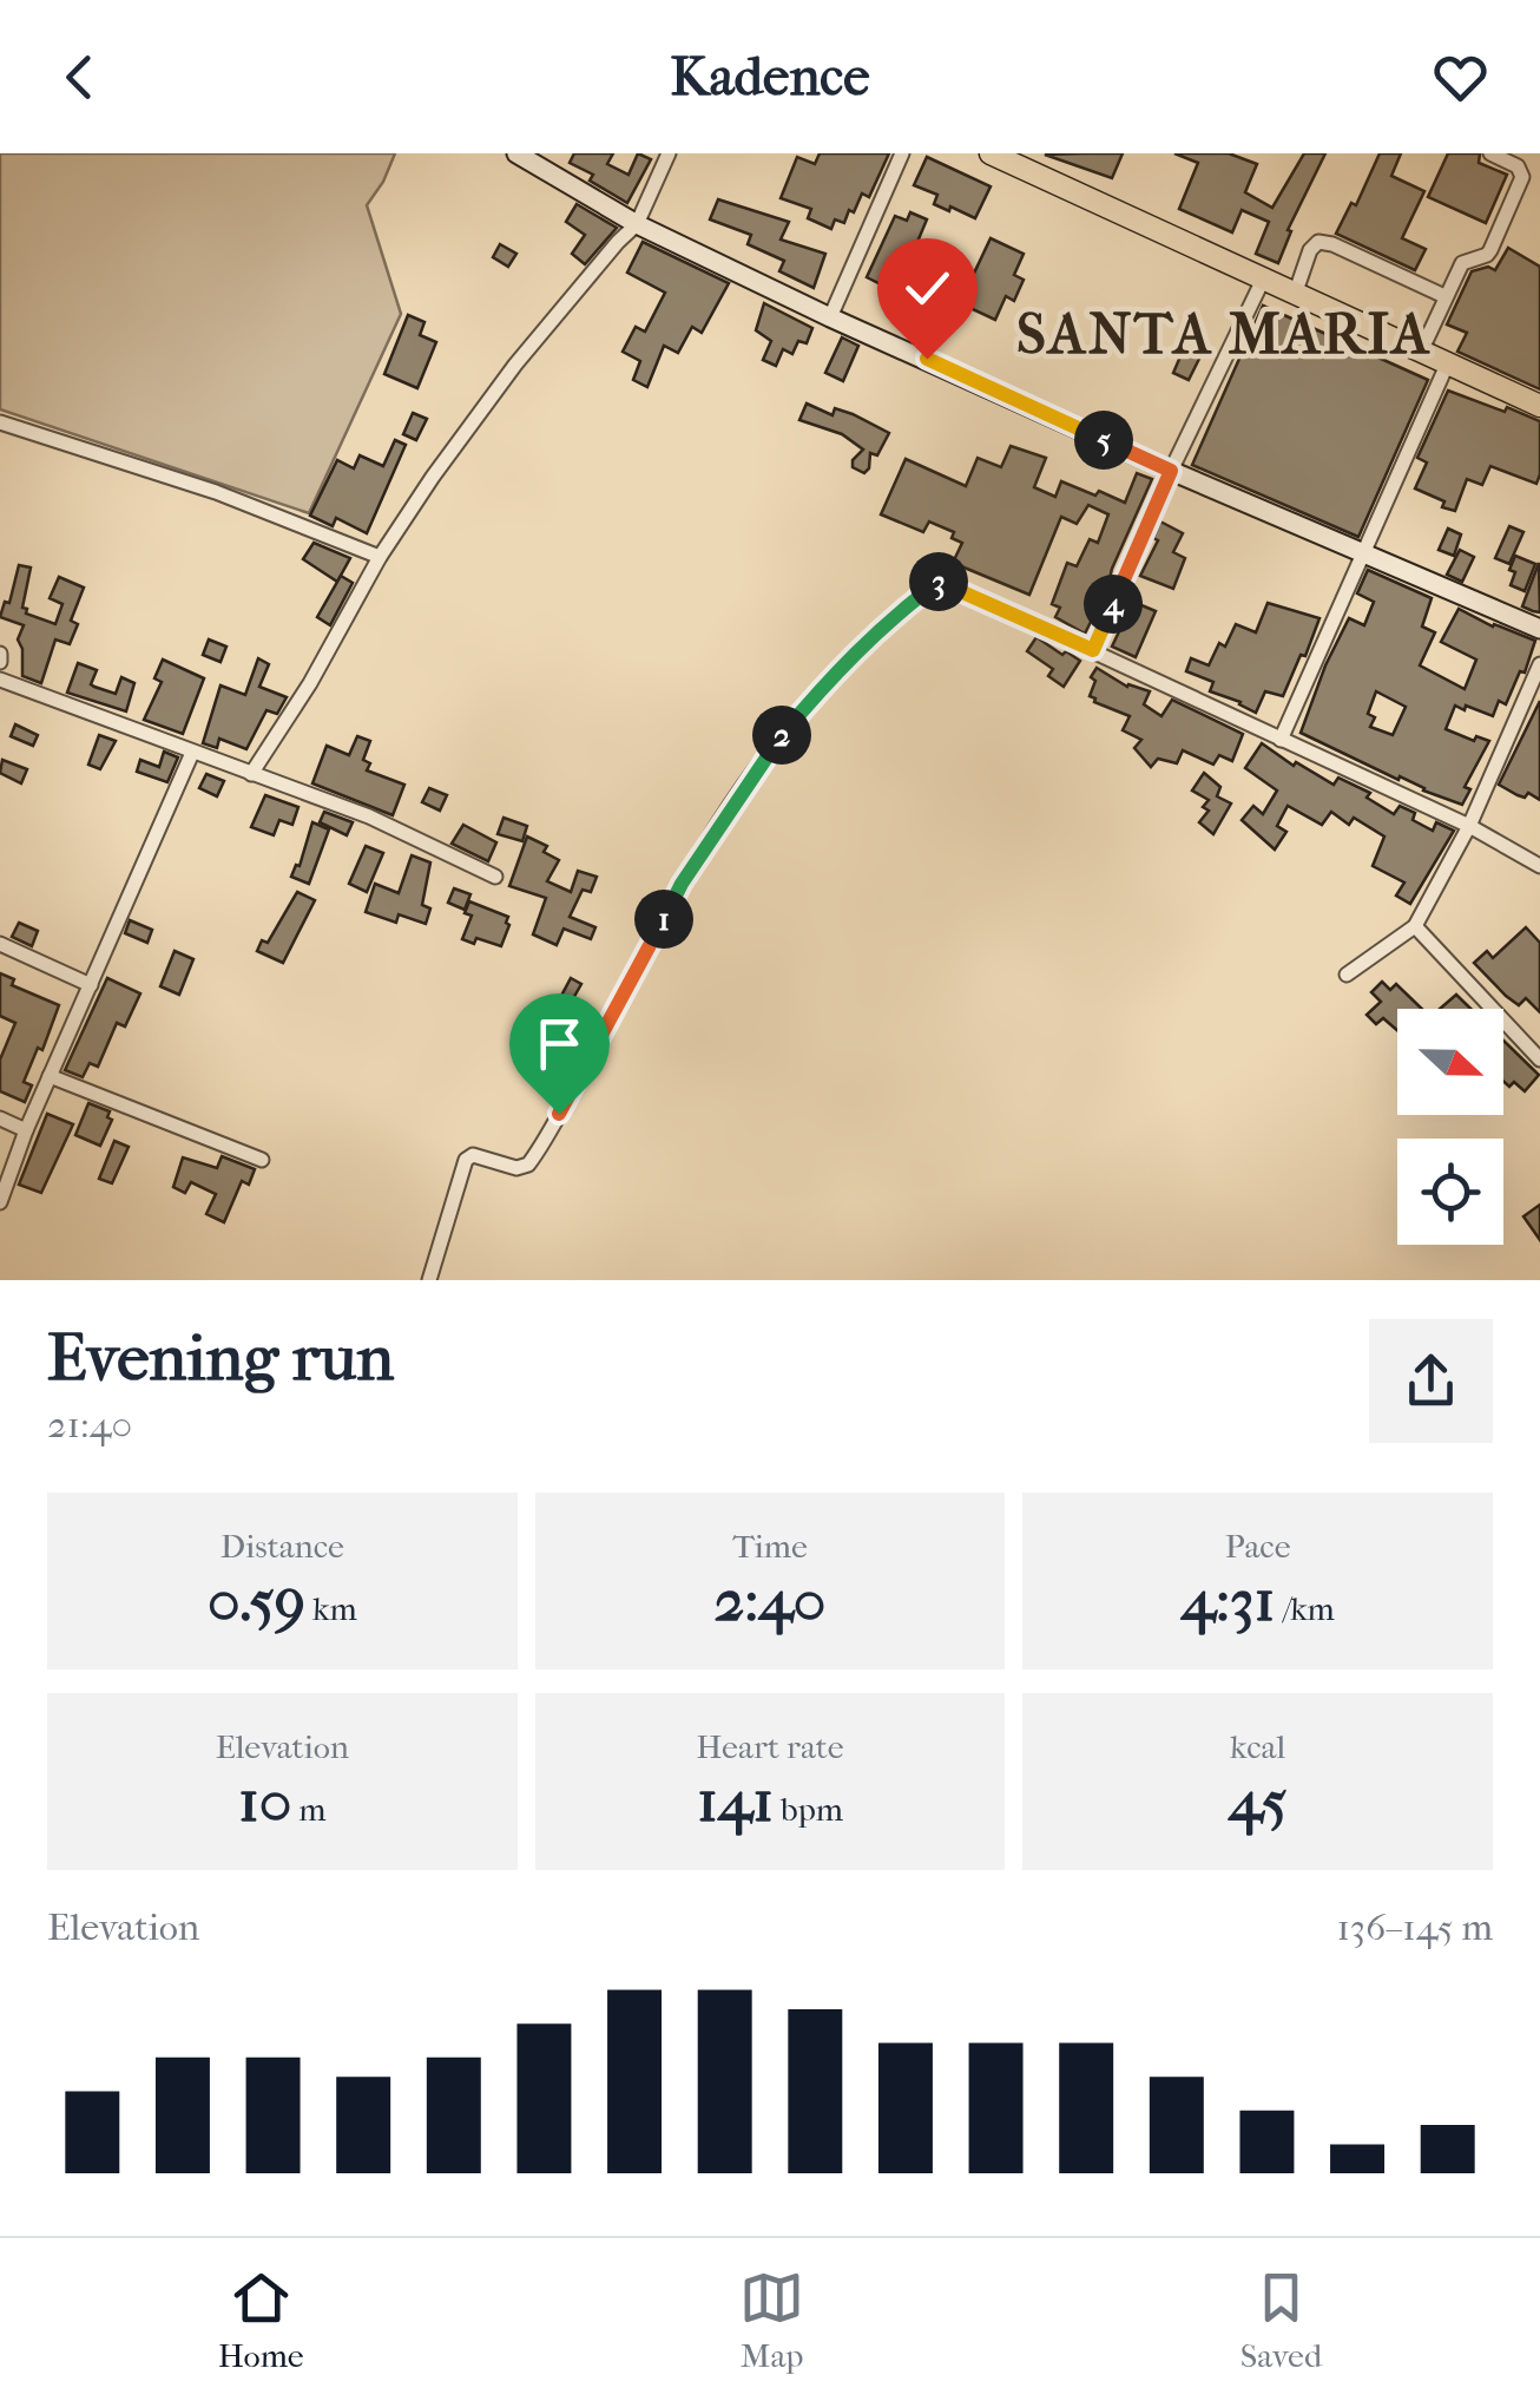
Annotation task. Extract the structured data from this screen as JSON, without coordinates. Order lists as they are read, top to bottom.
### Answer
{
  "districts": ["SANTA MARIA"],
  "north": "right",
  "page": {
    "header": "Kadence",
    "pins": [
      "5",
      "3",
      "4",
      "2",
      "1"
    ],
    "heading": ["Evening run", "21:40"],
    "stats": [
      ["Distance", "0.59 km"],
      ["Time", "2:40"],
      ["Pace", "4:31 /km"],
      ["Elevation", "10 m"],
      ["Heart rate", "141 bpm"],
      ["kcal", "45"]
    ],
    "chart": ["Elevation", "136–145 m"],
    "tabs": ["Home", "Map", "Saved"]
  }
}
